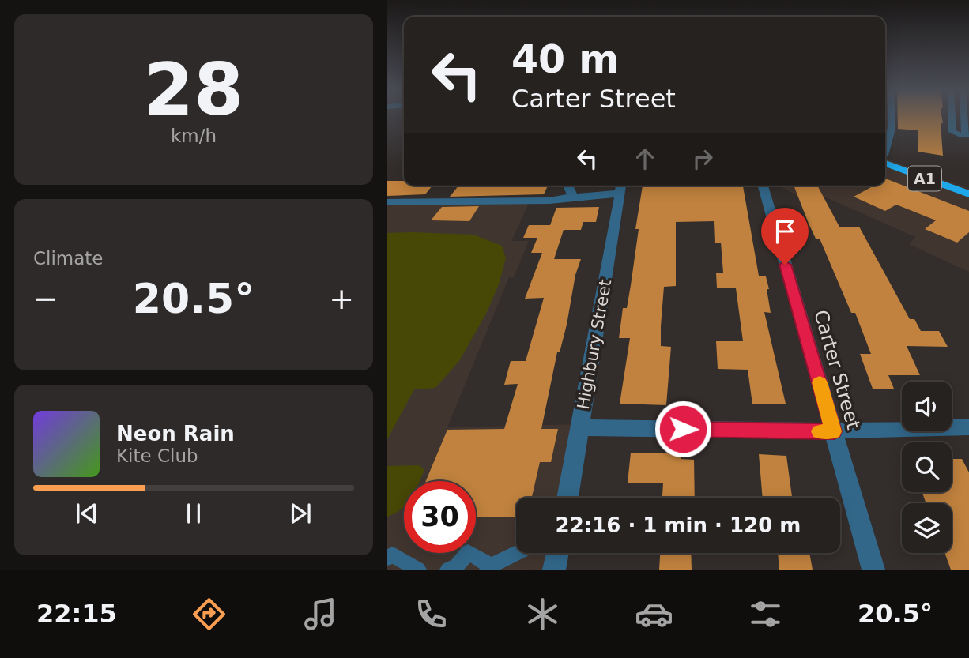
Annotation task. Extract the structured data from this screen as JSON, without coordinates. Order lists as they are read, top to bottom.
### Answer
{
  "streets": {
    "highway": ["A1"],
    "street": ["Highbury Street", "Carter Street"]
  },
  "page": {
    "tile": [
      ["28", "km/h"],
      "Climate"
    ],
    "turn": ["40 m", "Carter Street"],
    "heat": ["−", "20.5°", "+"],
    "song": ["Neon Rain", "Kite Club"],
    "limit": "30",
    "trip": "22:16 · 1 min · 120 m",
    "tabs": ["22:15", "20.5°"]
  }
}
